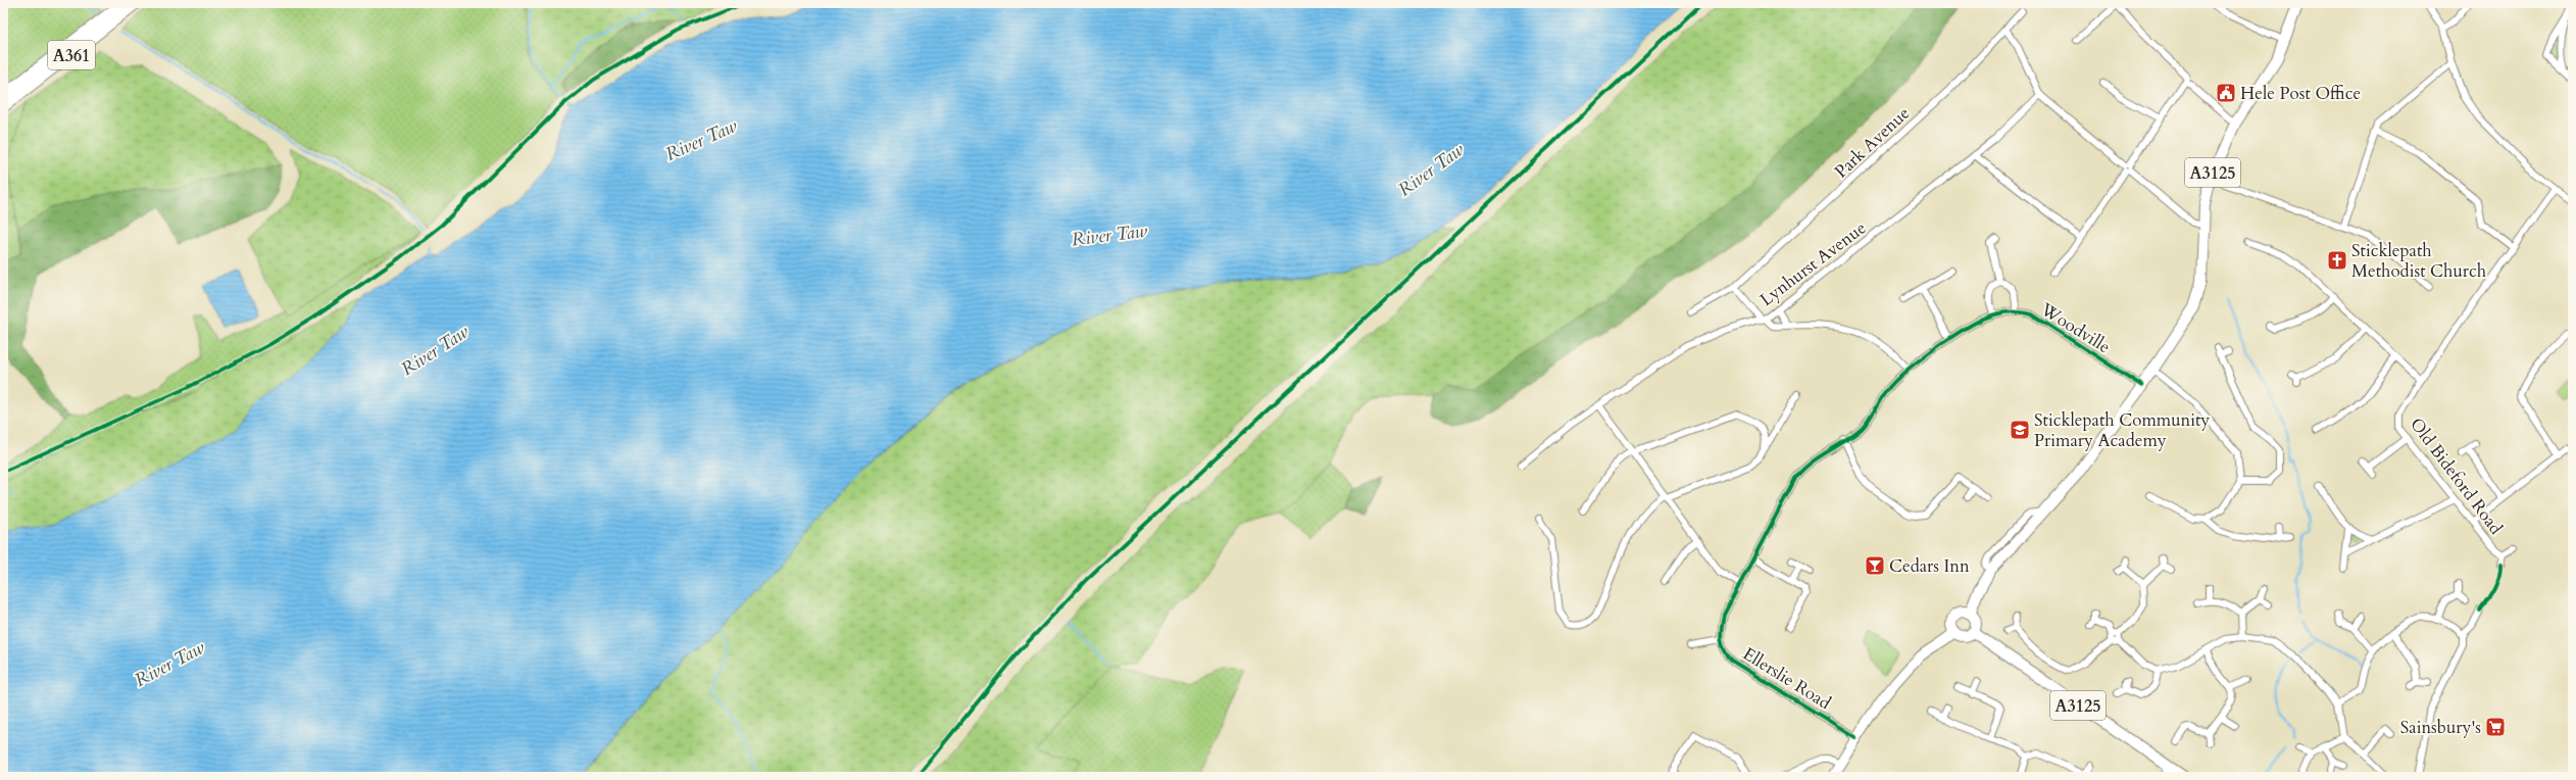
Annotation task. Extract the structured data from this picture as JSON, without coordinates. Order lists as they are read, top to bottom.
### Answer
{
  "streets": {
    "main road": ["A361", "A3125"],
    "street": [
      "Park Avenue",
      "Lynhurst Avenue",
      "Woodville",
      "Old Bideford Road",
      "Ellerslie Road"
    ]
  },
  "crossings": [
    ["A3125", "Woodville"]
  ],
  "water": ["River Taw"],
  "places": {
    "public building": ["Hele Post Office"],
    "church": ["Sticklepath Methodist Church"],
    "school or university": ["Sticklepath Community Primary Academy"],
    "bar": ["Cedars Inn"],
    "supermarket": ["Sainsbury's"]
  }
}
